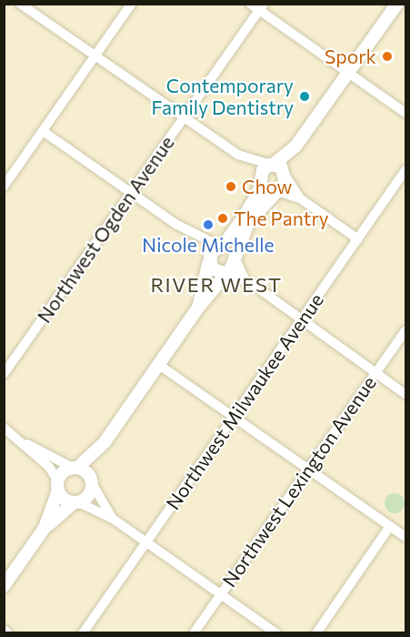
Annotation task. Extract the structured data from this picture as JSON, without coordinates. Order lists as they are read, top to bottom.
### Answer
{
  "streets": {
    "street": ["Northwest Ogden Avenue", "Northwest Milwaukee Avenue", "Northwest Lexington Avenue"]
  },
  "districts": ["RIVER WEST"],
  "places": [
    "Spork",
    "Contemporary Family Dentistry",
    "Chow",
    "The Pantry",
    "Nicole Michelle"
  ]
}
